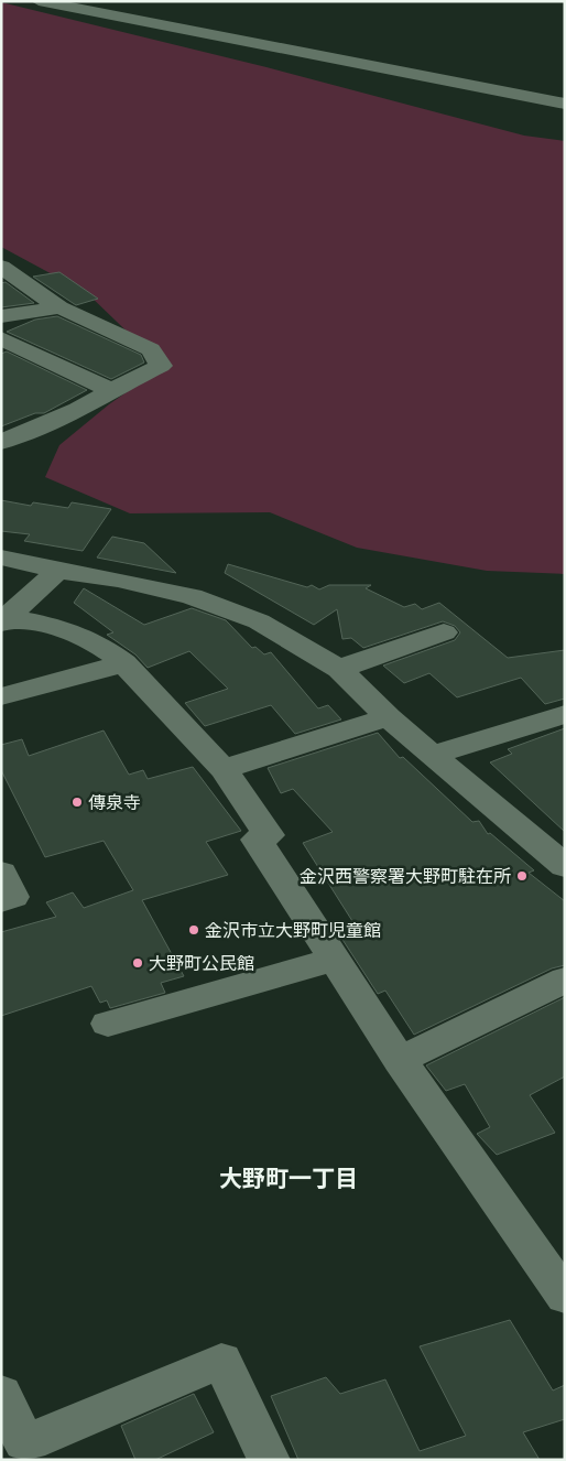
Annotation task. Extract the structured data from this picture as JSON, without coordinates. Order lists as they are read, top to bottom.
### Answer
{
  "districts": ["大野町一丁目"],
  "places": [
    "傳泉寺",
    "金沢西警察署大野町駐在所",
    "金沢市立大野町児童館",
    "大野町公民館"
  ]
}
